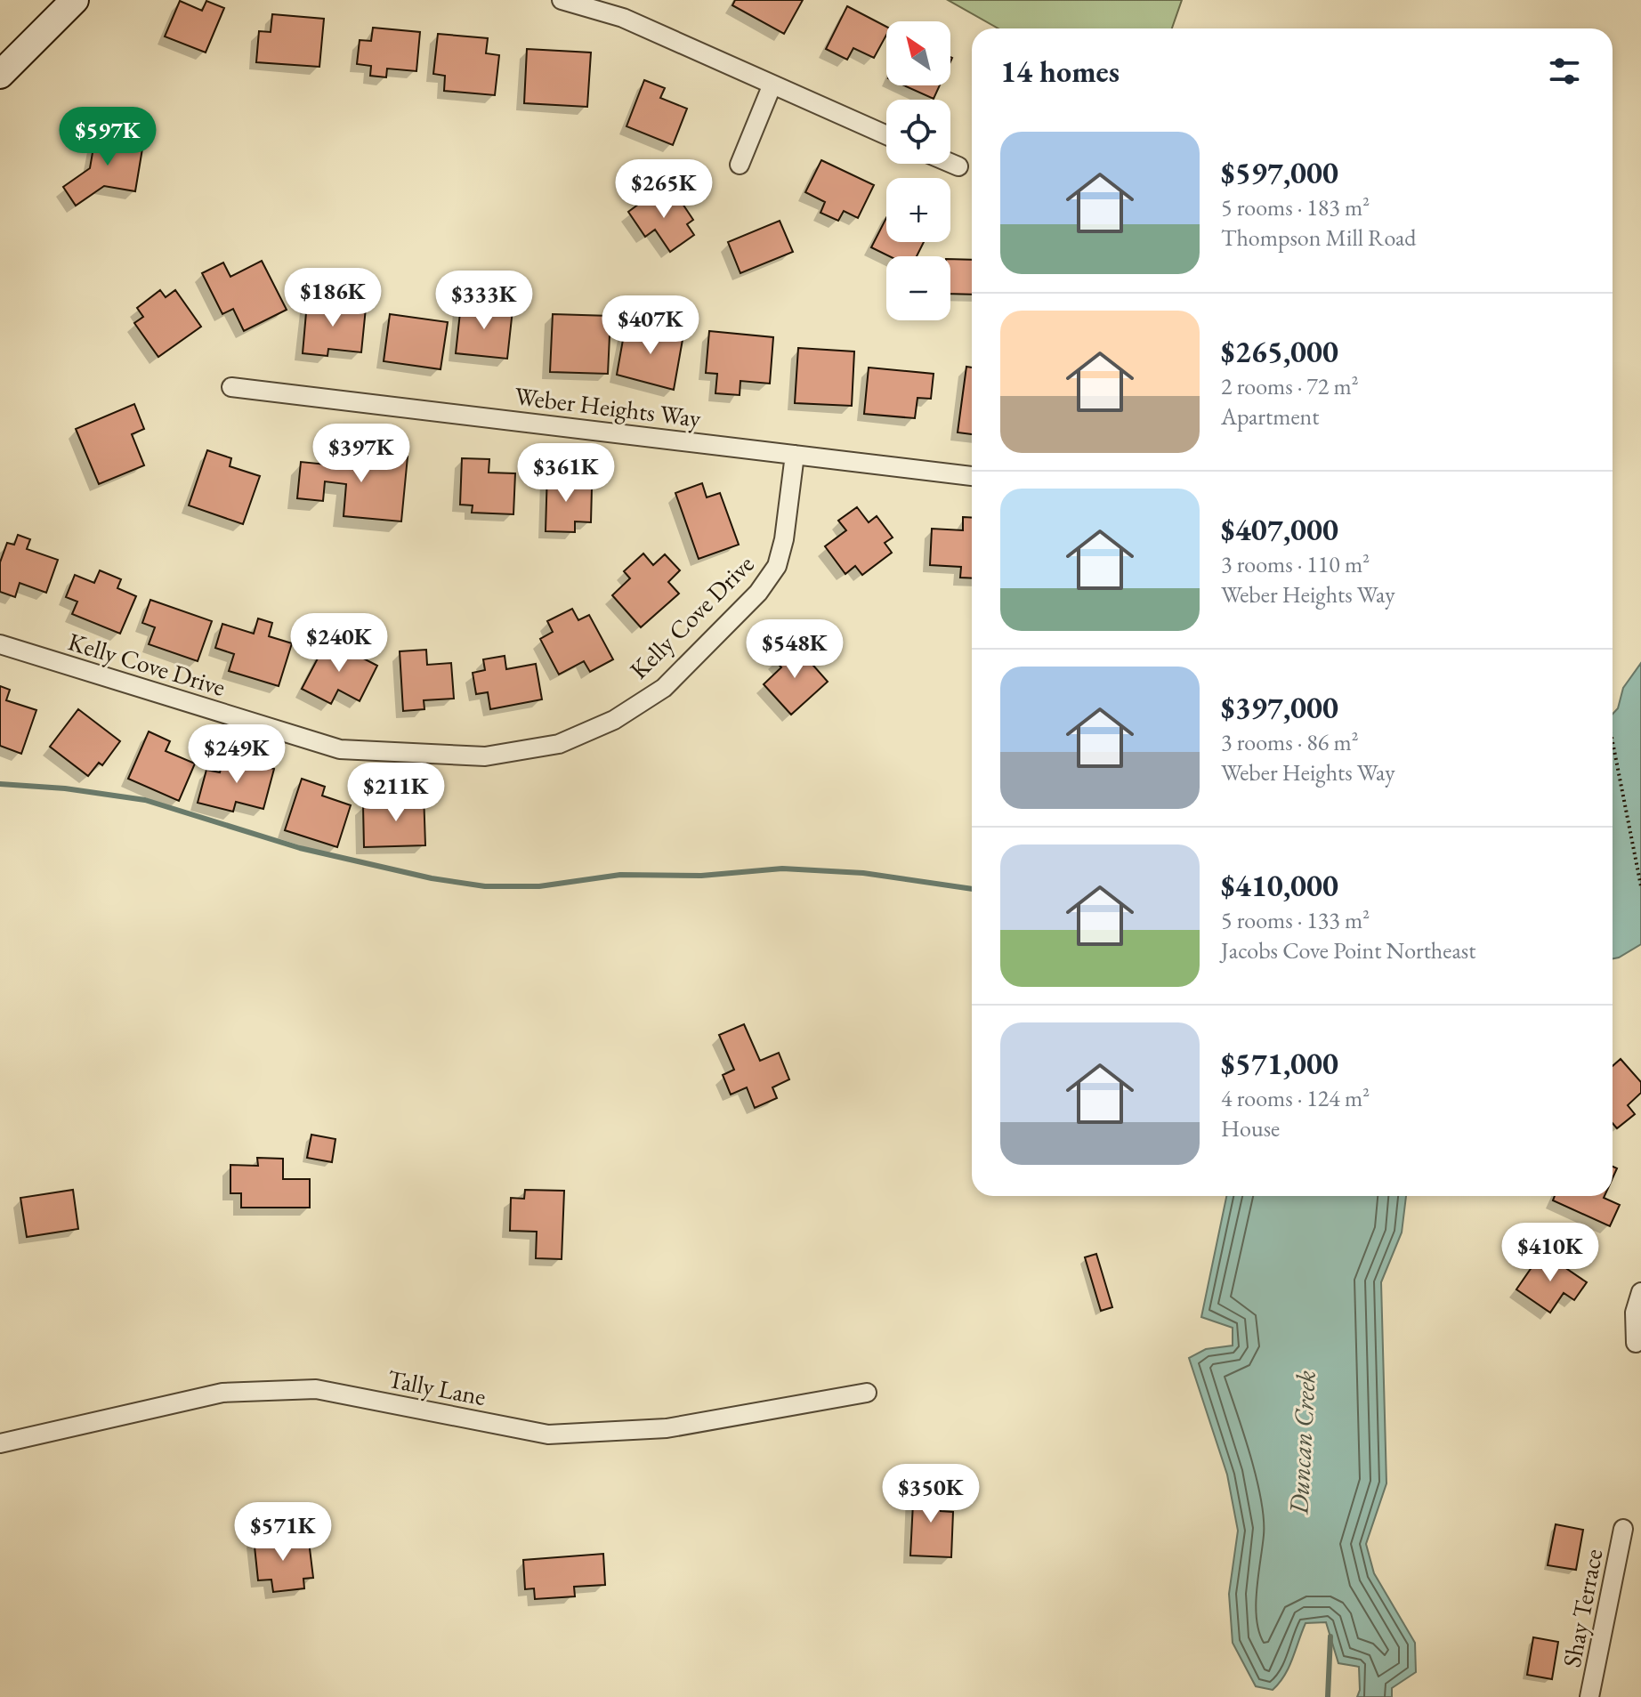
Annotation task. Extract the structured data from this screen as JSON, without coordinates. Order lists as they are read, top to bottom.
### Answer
{
  "streets": {
    "street": [
      "Weber Heights Way",
      "Kelly Cove Drive",
      "Tally Lane",
      "Shay Terrace"
    ]
  },
  "crossings": [
    ["Weber Heights Way", "Kelly Cove Drive"]
  ],
  "water": ["Duncan Creek"],
  "north": "top left",
  "page": {
    "map_buttons": ["+", "−"],
    "heading": "14 homes",
    "price": [
      "$597K",
      "$265K",
      "$186K",
      "$333K",
      "$407K",
      "$397K",
      "$361K",
      "$240K",
      "$548K",
      "$249K",
      "$211K",
      "$410K",
      "$350K",
      "$571K"
    ],
    "list": [
      {
        "name": "$597,000",
        "note": "5 rooms · 183 m² · Thompson Mill Road"
      },
      {
        "name": "$265,000",
        "note": "2 rooms · 72 m² · Apartment"
      },
      {
        "name": "$407,000",
        "note": "3 rooms · 110 m² · Weber Heights Way"
      },
      {
        "name": "$397,000",
        "note": "3 rooms · 86 m² · Weber Heights Way"
      },
      {
        "name": "$410,000",
        "note": "5 rooms · 133 m² · Jacobs Cove Point Northeast"
      },
      {
        "name": "$571,000",
        "note": "4 rooms · 124 m² · House"
      }
    ]
  }
}
